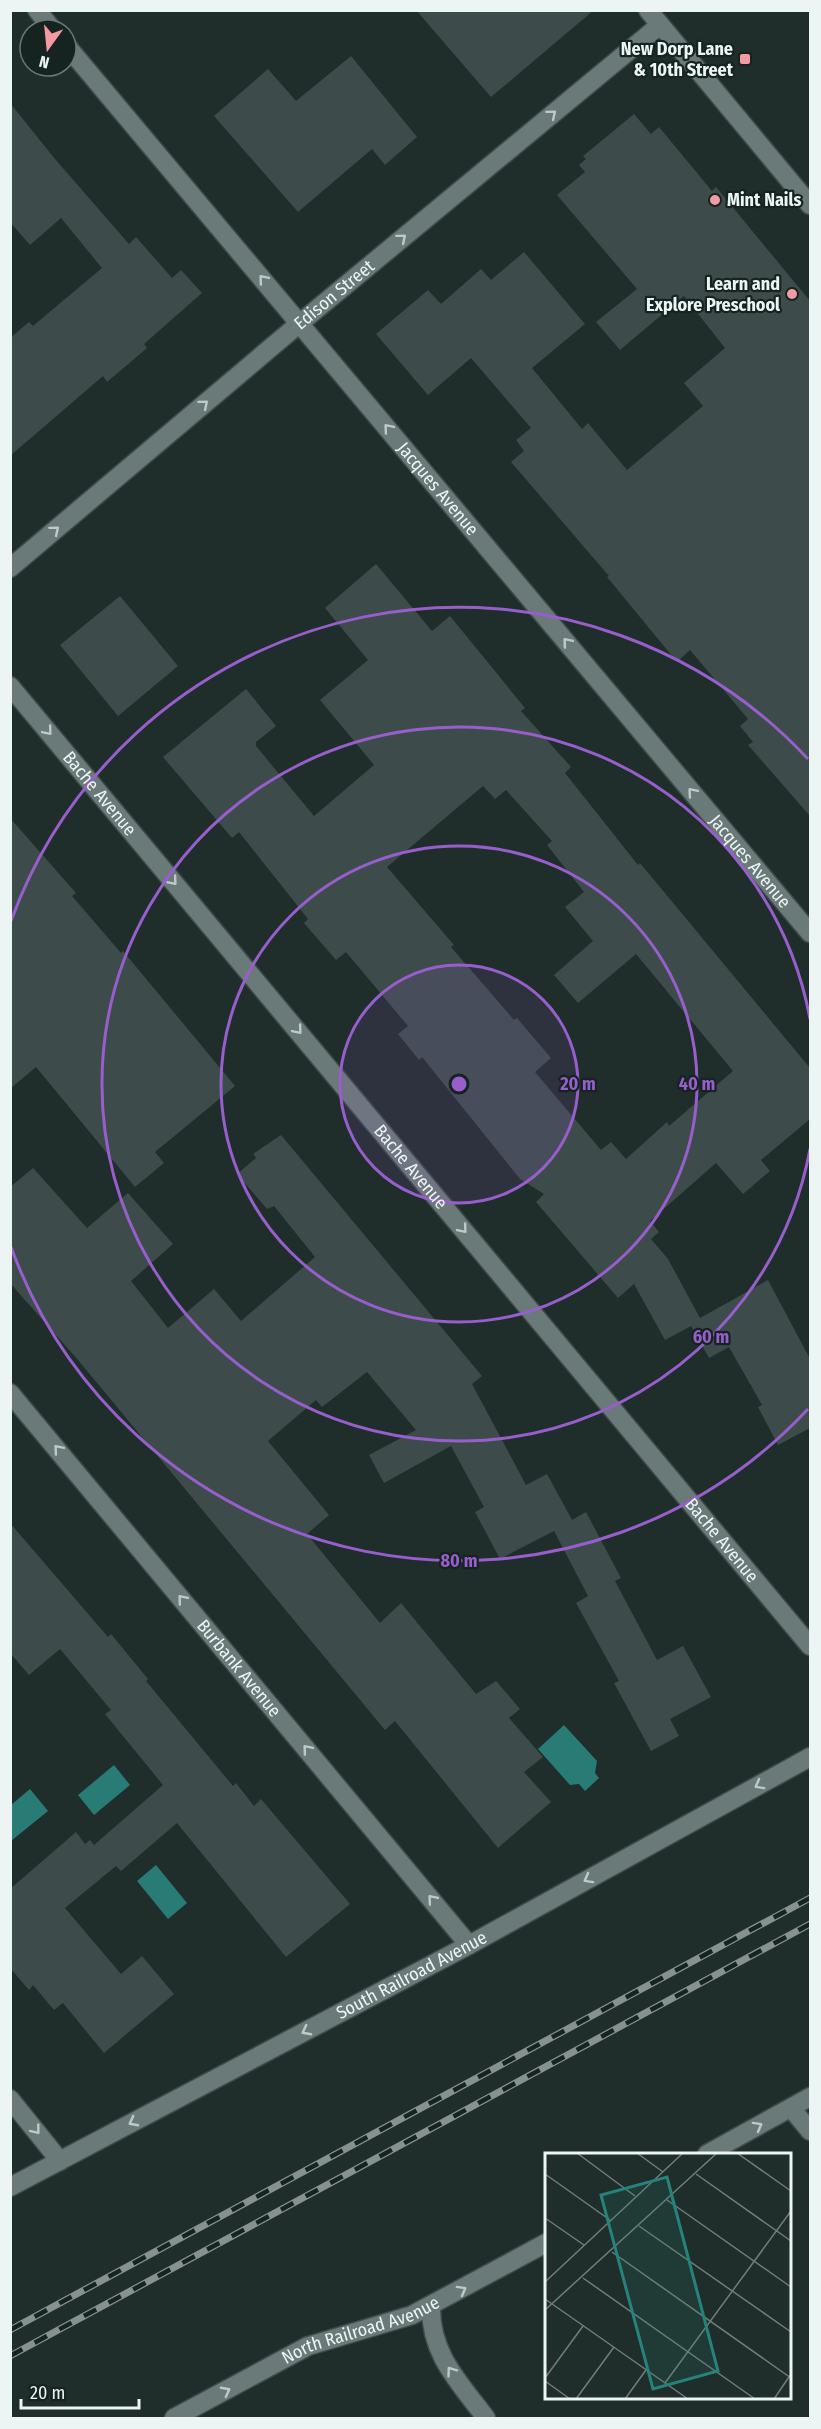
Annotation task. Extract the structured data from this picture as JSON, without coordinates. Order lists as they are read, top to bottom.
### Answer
{
  "streets": {
    "street": [
      "Edison Street",
      "Jacques Avenue",
      "Bache Avenue",
      "Burbank Avenue",
      "South Railroad Avenue",
      "North Railroad Avenue"
    ]
  },
  "crossings": [
    ["Edison Street", "Jacques Avenue"],
    ["Burbank Avenue", "South Railroad Avenue"]
  ],
  "one_way": [
    "Edison Street",
    "Jacques Avenue",
    "Bache Avenue",
    "Burbank Avenue",
    "South Railroad Avenue",
    "North Railroad Avenue"
  ],
  "places": {
    "transit": ["New Dorp Lane & 10th Street"],
    "other": ["Mint Nails", "Learn and Explore Preschool"]
  },
  "scale_bar": "20 m",
  "north": "bottom",
  "rings": [
    "20 m",
    "40 m",
    "60 m",
    "80 m"
  ]
}
